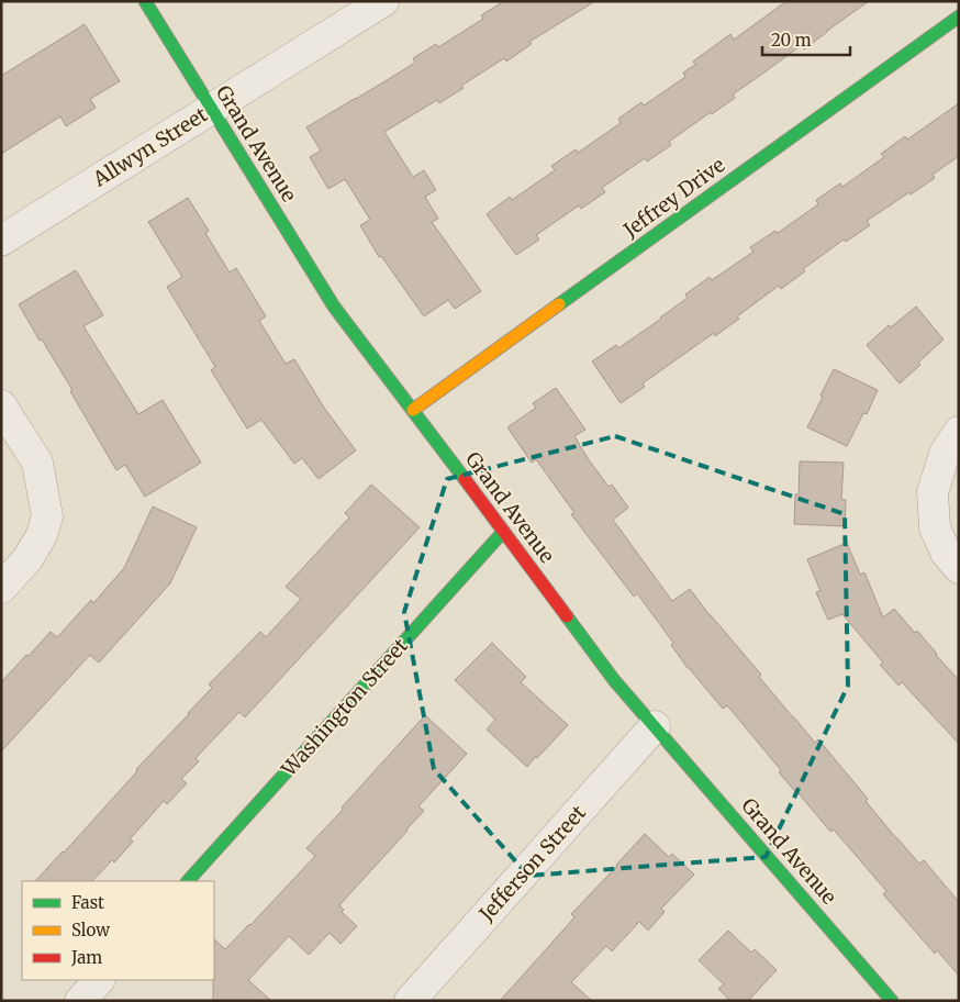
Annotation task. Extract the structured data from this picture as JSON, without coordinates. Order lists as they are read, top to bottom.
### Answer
{
  "streets": {
    "street": [
      "Grand Avenue",
      "Allwyn Street",
      "Jeffrey Drive",
      "Washington Street",
      "Jefferson Street"
    ]
  },
  "crossings": [
    ["Grand Avenue", "Allwyn Street"],
    ["Grand Avenue", "Jeffrey Drive"],
    ["Grand Avenue", "Washington Street"],
    ["Grand Avenue", "Jefferson Street"]
  ],
  "legend": ["Fast", "Slow", "Jam"],
  "scale_bar": "20 m"
}
